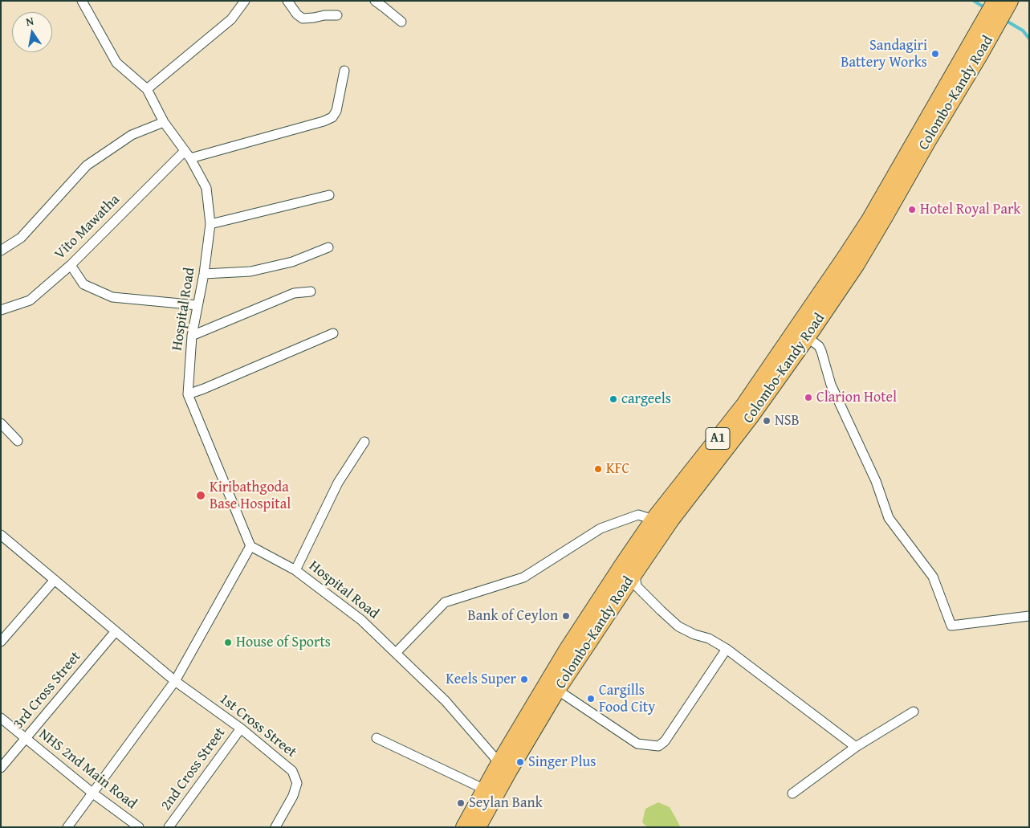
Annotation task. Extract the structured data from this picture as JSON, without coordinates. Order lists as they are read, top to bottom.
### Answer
{
  "streets": {
    "highway": ["Colombo-Kandy Road", "A1"],
    "street": [
      "Vito Mawatha",
      "Hospital Road",
      "3rd Cross Street",
      "1st Cross Street",
      "NHS 2nd Main Road",
      "2nd Cross Street"
    ]
  },
  "crossings": [
    ["Colombo-Kandy Road", "Hospital Road"],
    ["Vito Mawatha", "Hospital Road"],
    ["3rd Cross Street", "1st Cross Street"],
    ["3rd Cross Street", "NHS 2nd Main Road"],
    ["1st Cross Street", "2nd Cross Street"]
  ],
  "places": [
    "Sandagiri Battery Works",
    "Hotel Royal Park",
    "Clarion Hotel",
    "cargeels",
    "NSB",
    "KFC",
    "Kiribathgoda Base Hospital",
    "Bank of Ceylon",
    "House of Sports",
    "Keels Super",
    "Cargills Food City",
    "Singer Plus",
    "Seylan Bank"
  ],
  "north": "top"
}
